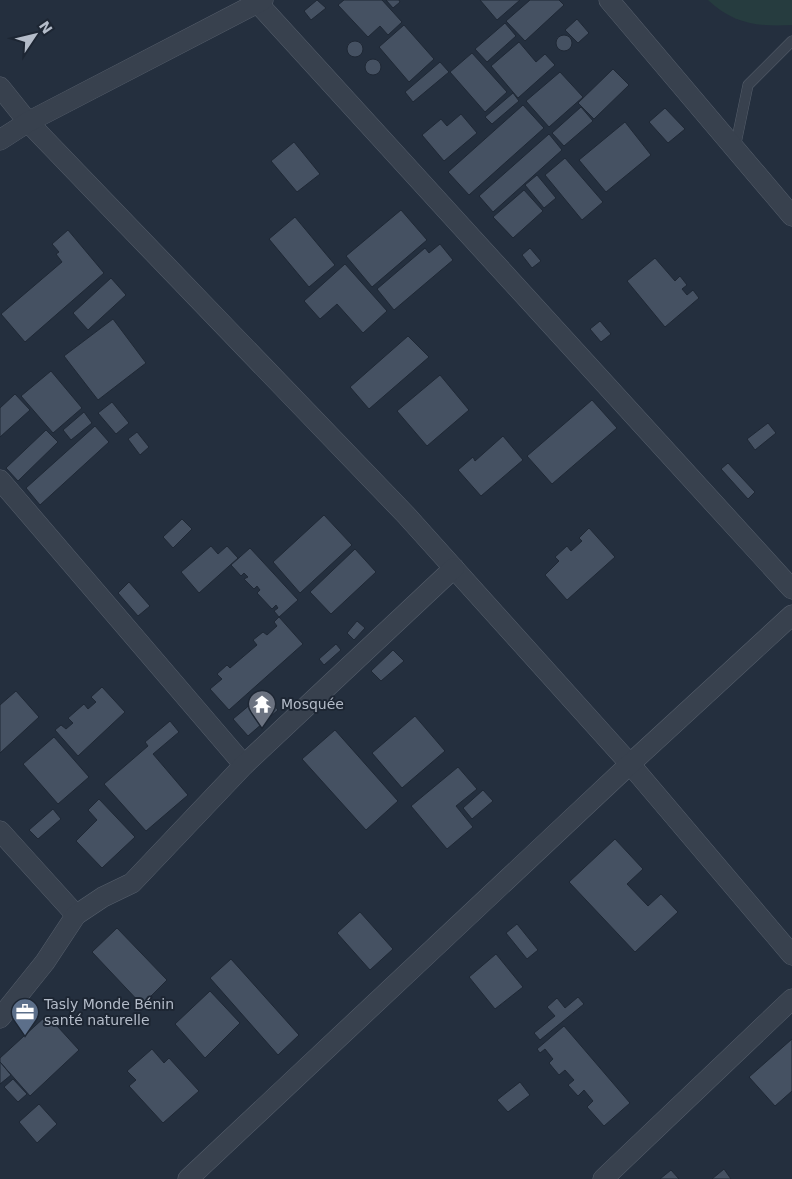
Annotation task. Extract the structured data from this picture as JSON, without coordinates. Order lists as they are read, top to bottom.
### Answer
{
  "places": {
    "temple": ["Mosquée"],
    "office": ["Tasly Monde Bénin santé naturelle"]
  },
  "north": "top right"
}
